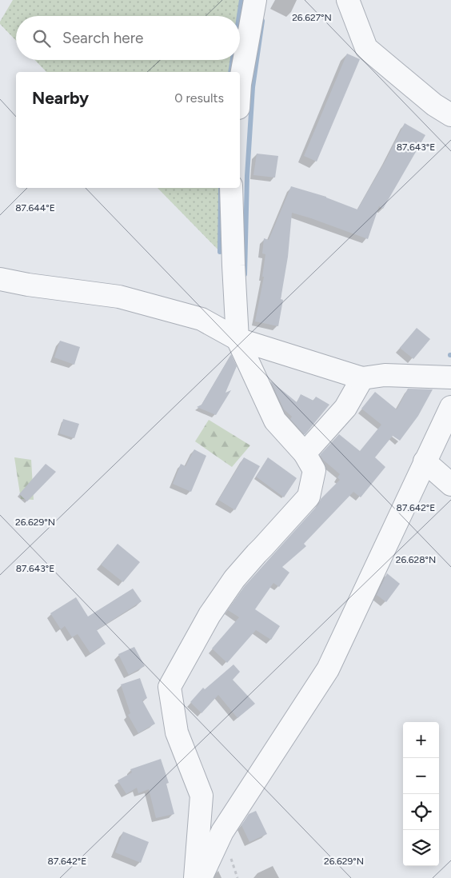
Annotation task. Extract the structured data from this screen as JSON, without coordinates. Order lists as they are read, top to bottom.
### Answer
{
  "page": {
    "search": "Search here",
    "heading": ["Nearby", "0 results"],
    "map_buttons": ["+", "−"]
  },
  "coordinates": [
    "26.627°N",
    "87.643°E",
    "87.644°E",
    "87.642°E",
    "26.629°N",
    "26.628°N"
  ]
}
